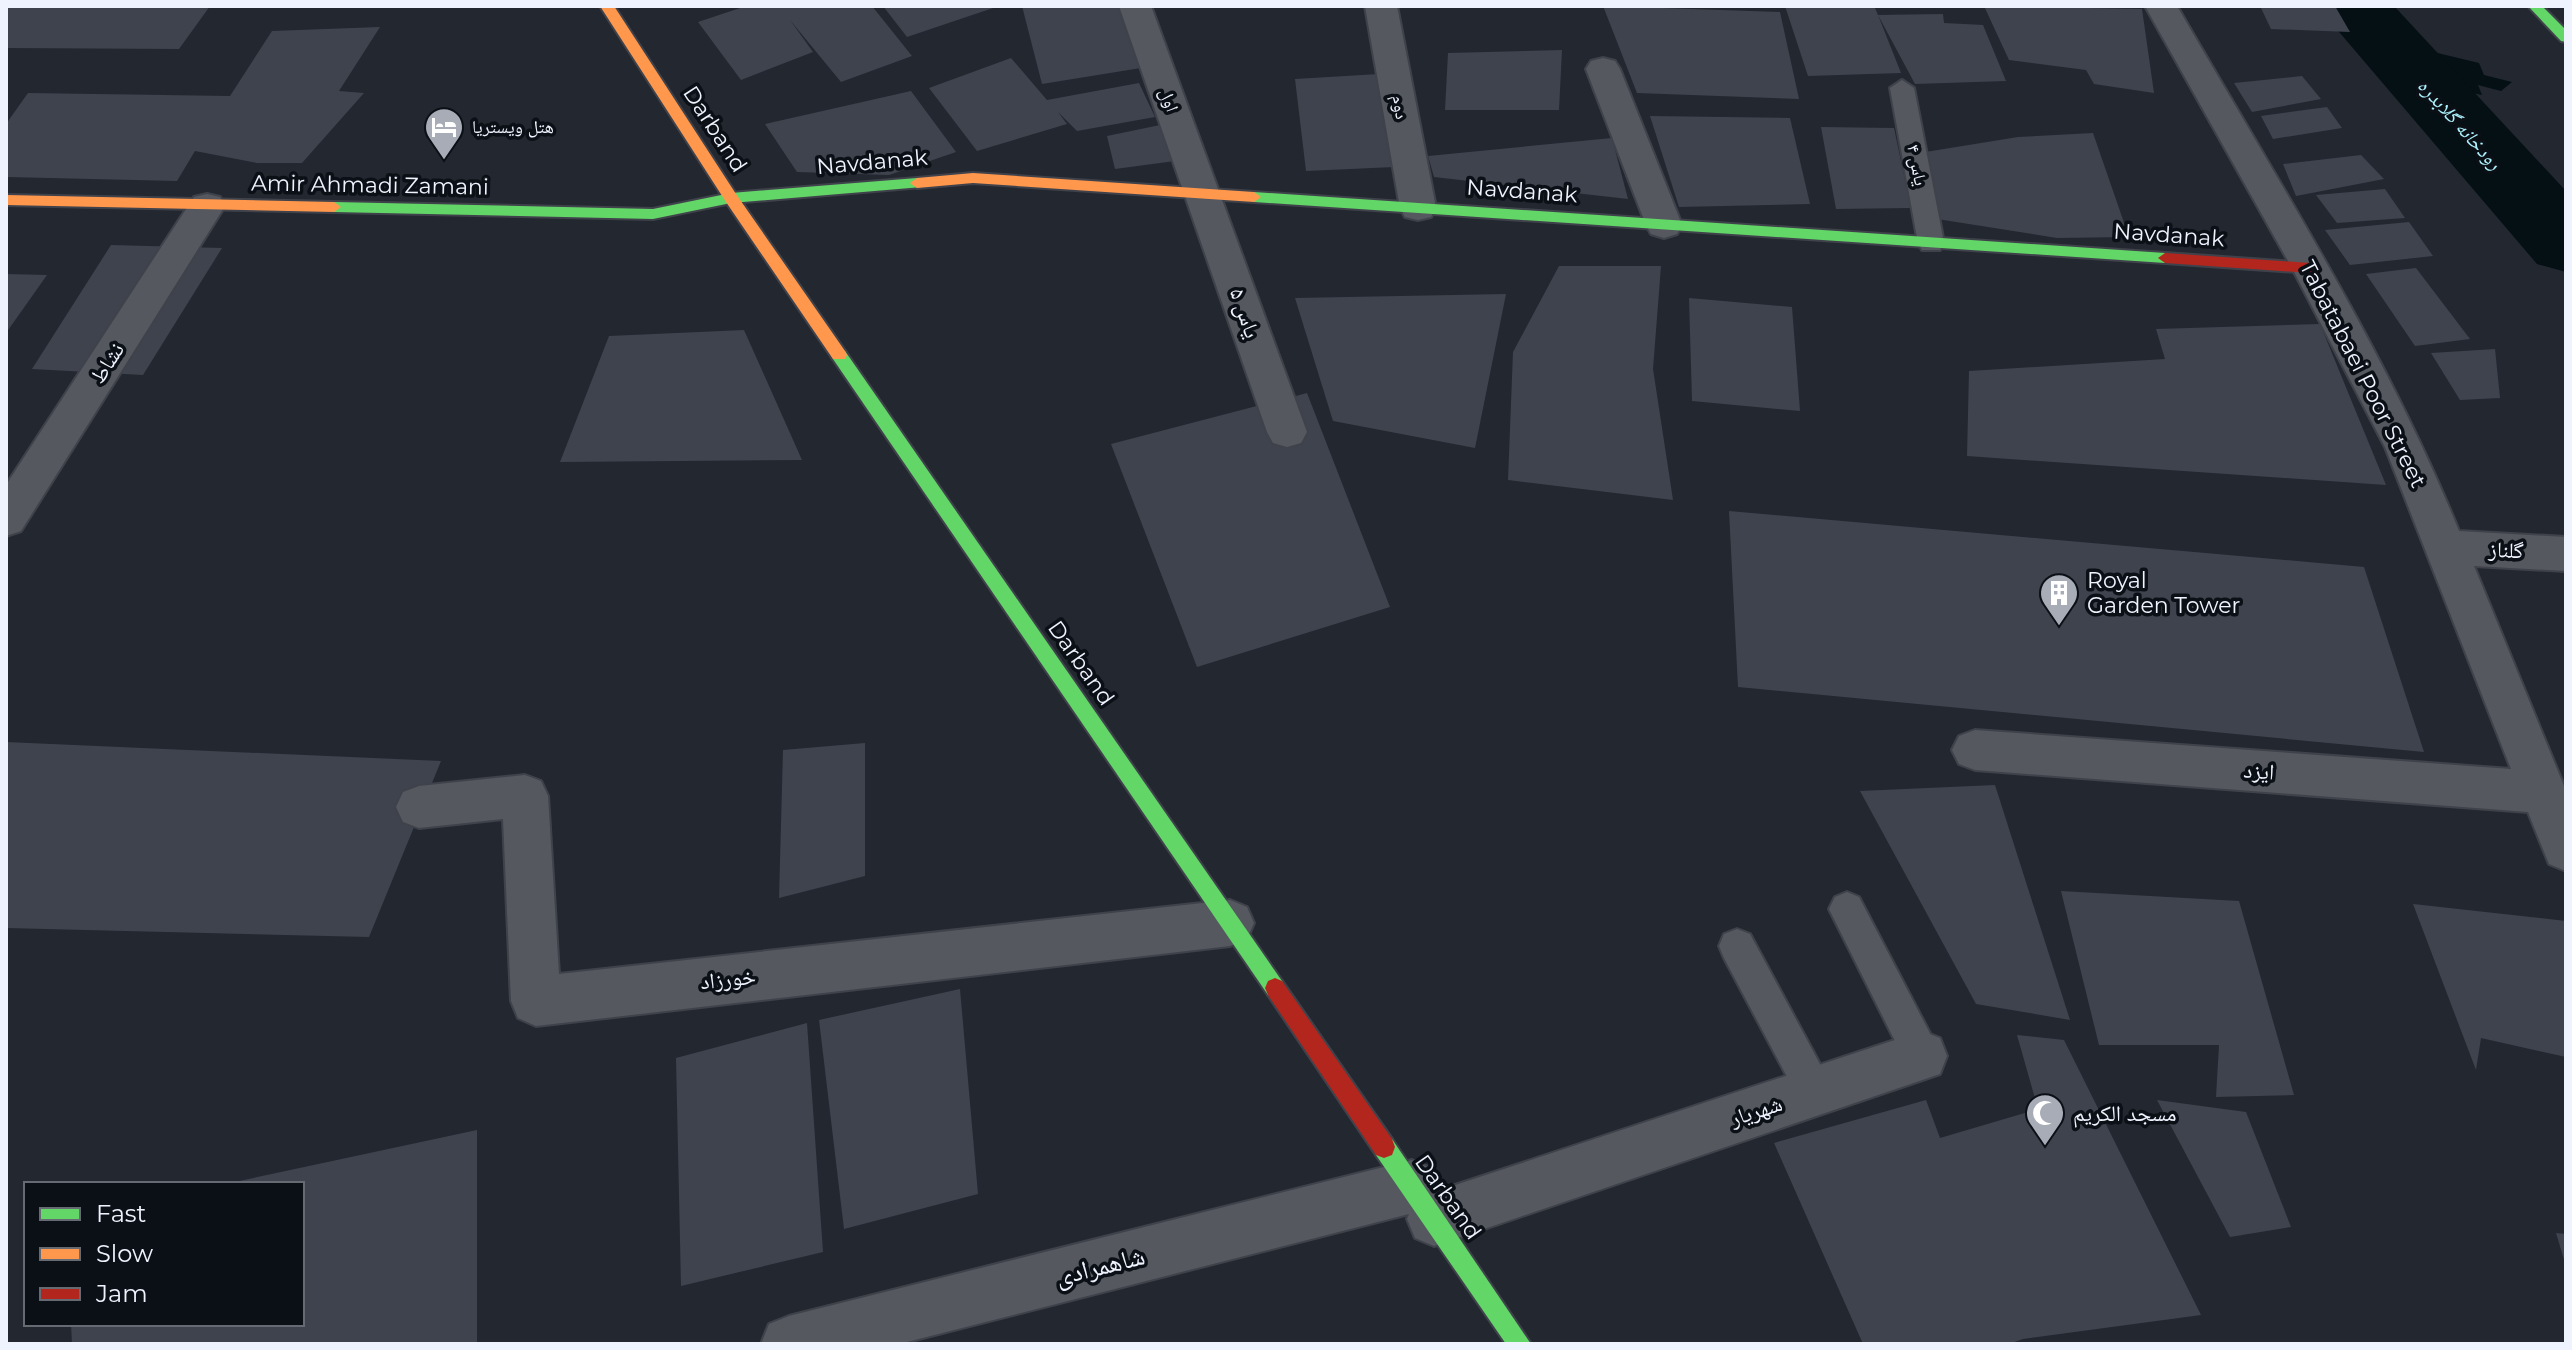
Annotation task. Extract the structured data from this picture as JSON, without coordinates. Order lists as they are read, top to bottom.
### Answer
{
  "streets": {
    "street": [
      "اول",
      "دوم",
      "Darband",
      "Navdanak",
      "Amir Ahmadi Zamani",
      "یاس ۵",
      "نشاط",
      "Tabatabaei Poor Street",
      "گلناز",
      "ایزد",
      "خورزاد",
      "شهریار",
      "شاهمرادی"
    ],
    "lane": ["یاس ۴"]
  },
  "crossings": [
    ["اول", "Navdanak"],
    ["اول", "یاس ۵"],
    ["دوم", "Navdanak"],
    ["Darband", "Navdanak"],
    ["Darband", "Amir Ahmadi Zamani"],
    ["Darband", "خورزاد"],
    ["Darband", "شهریار"],
    ["Darband", "شاهمرادی"],
    ["Navdanak", "یاس ۴"],
    ["Navdanak", "Amir Ahmadi Zamani"],
    ["Navdanak", "یاس ۵"],
    ["Navdanak", "Tabatabaei Poor Street"],
    ["Amir Ahmadi Zamani", "نشاط"],
    ["Tabatabaei Poor Street", "گلناز"],
    ["Tabatabaei Poor Street", "ایزد"],
    ["شهریار", "شاهمرادی"]
  ],
  "water": ["رودخانه گلابدره"],
  "places": {
    "hotel": ["هتل ویستریا"],
    "building": ["Royal Garden Tower"],
    "mosque": ["مسجد الکریم"]
  },
  "legend": ["Fast", "Slow", "Jam"]
}
